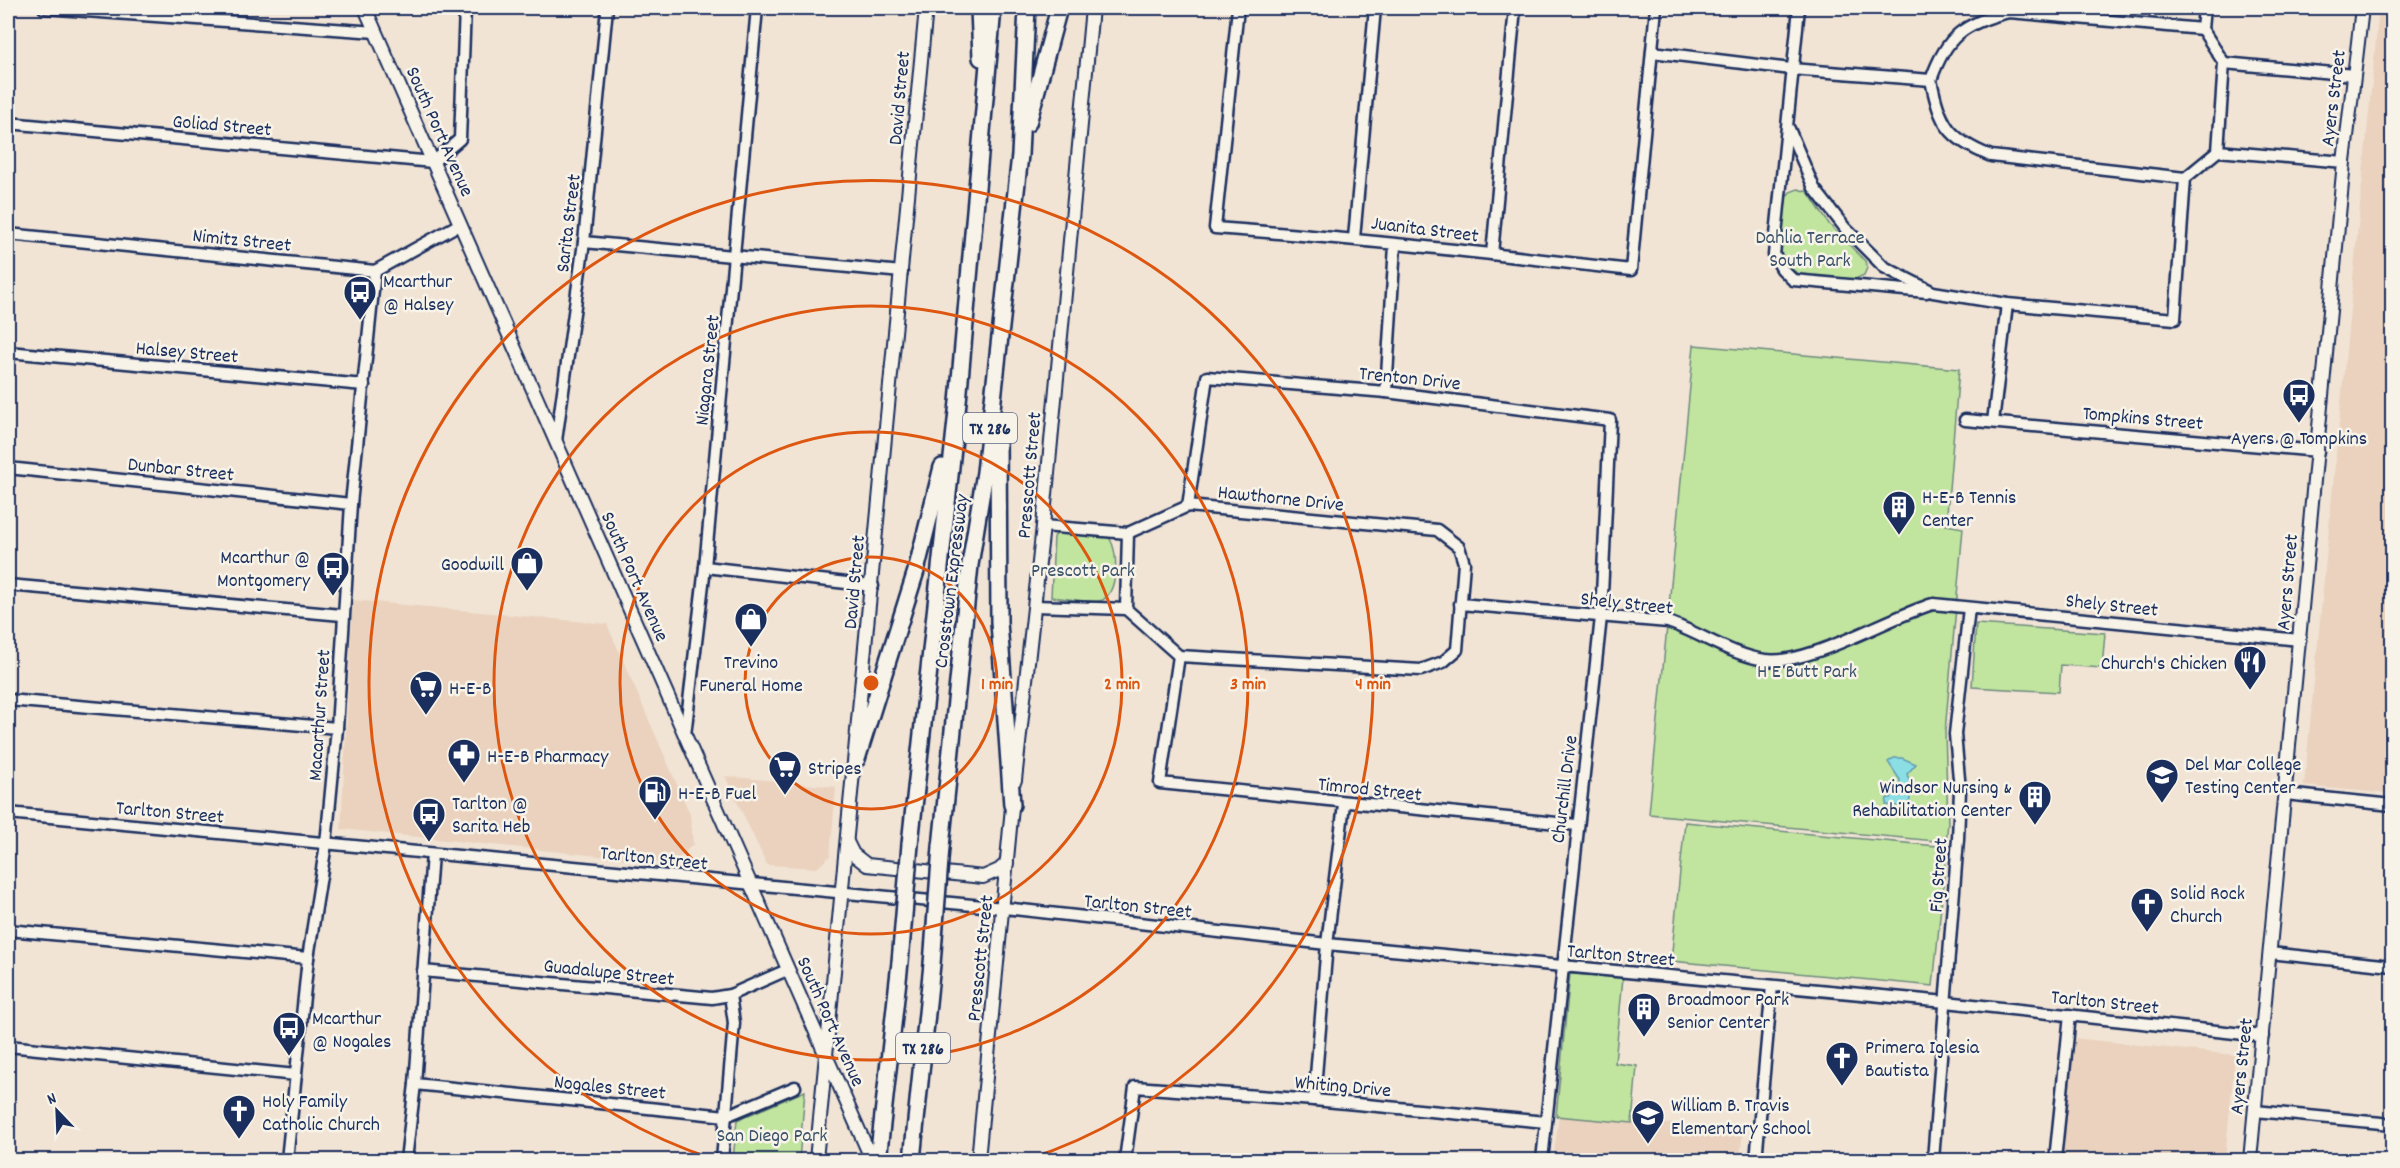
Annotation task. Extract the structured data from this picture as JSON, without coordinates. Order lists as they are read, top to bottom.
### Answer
{
  "streets": {
    "highway": ["TX 286", "Crosstown Expressway"],
    "main road": [
      "David Street",
      "Ayers Street",
      "South Port Avenue",
      "Presscott Street"
    ],
    "street": [
      "Goliad Street",
      "Sarita Street",
      "Juanita Street",
      "Nimitz Street",
      "Halsey Street",
      "Niagara Street",
      "Trenton Drive",
      "Tompkins Street",
      "Dunbar Street",
      "Hawthorne Drive",
      "Shely Street",
      "Macarthur Street",
      "Timrod Street",
      "Churchill Drive",
      "Tarlton Street",
      "Fig Street",
      "Guadalupe Street",
      "Whiting Drive",
      "Nogales Street"
    ]
  },
  "crossings": [
    ["David Street", "South Port Avenue"],
    ["David Street", "Tarlton Street"],
    ["Ayers Street", "Tompkins Street"],
    ["Ayers Street", "Shely Street"],
    ["Ayers Street", "Tarlton Street"],
    ["Goliad Street", "South Port Avenue"],
    ["South Port Avenue", "Sarita Street"],
    ["South Port Avenue", "Niagara Street"],
    ["South Port Avenue", "Tarlton Street"],
    ["South Port Avenue", "Guadalupe Street"],
    ["Nimitz Street", "Macarthur Street"],
    ["Halsey Street", "Macarthur Street"],
    ["Trenton Drive", "Hawthorne Drive"],
    ["Trenton Drive", "Churchill Drive"],
    ["Dunbar Street", "Macarthur Street"],
    ["Presscott Street", "Hawthorne Drive"],
    ["Presscott Street", "Tarlton Street"],
    ["Hawthorne Drive", "Shely Street"],
    ["Shely Street", "Churchill Drive"],
    ["Shely Street", "Fig Street"],
    ["Macarthur Street", "Tarlton Street"],
    ["Timrod Street", "Churchill Drive"],
    ["Churchill Drive", "Tarlton Street"],
    ["Churchill Drive", "Whiting Drive"],
    ["Tarlton Street", "Fig Street"]
  ],
  "parks": [
    "Dahlia Terrace South Park",
    "Prescott Park",
    "H E Butt Park",
    "San Diego Park"
  ],
  "places": {
    "bus stop": [
      "Mcarthur @ Halsey",
      "Ayers @ Tompkins",
      "Mcarthur @ Montgomery",
      "Tarlton @ Sarita Heb",
      "Mcarthur @ Nogales"
    ],
    "building": ["H-E-B Tennis Center", "Windsor Nursing & Rehabilitation Center", "Broadmoor Park Senior Center"],
    "shop": ["Goodwill", "Trevino Funeral Home"],
    "restaurant": ["Church's Chicken"],
    "supermarket": ["H-E-B", "Stripes"],
    "pharmacy": ["H-E-B Pharmacy"],
    "school or university": ["Del Mar College Testing Center", "William B. Travis Elementary School"],
    "fuel station": ["H-E-B Fuel"],
    "church": ["Solid Rock Church", "Primera Iglesia Bautista", "Holy Family Catholic Church"]
  },
  "north": "top left",
  "rings": [
    "1 min",
    "2 min",
    "3 min",
    "4 min"
  ]
}
